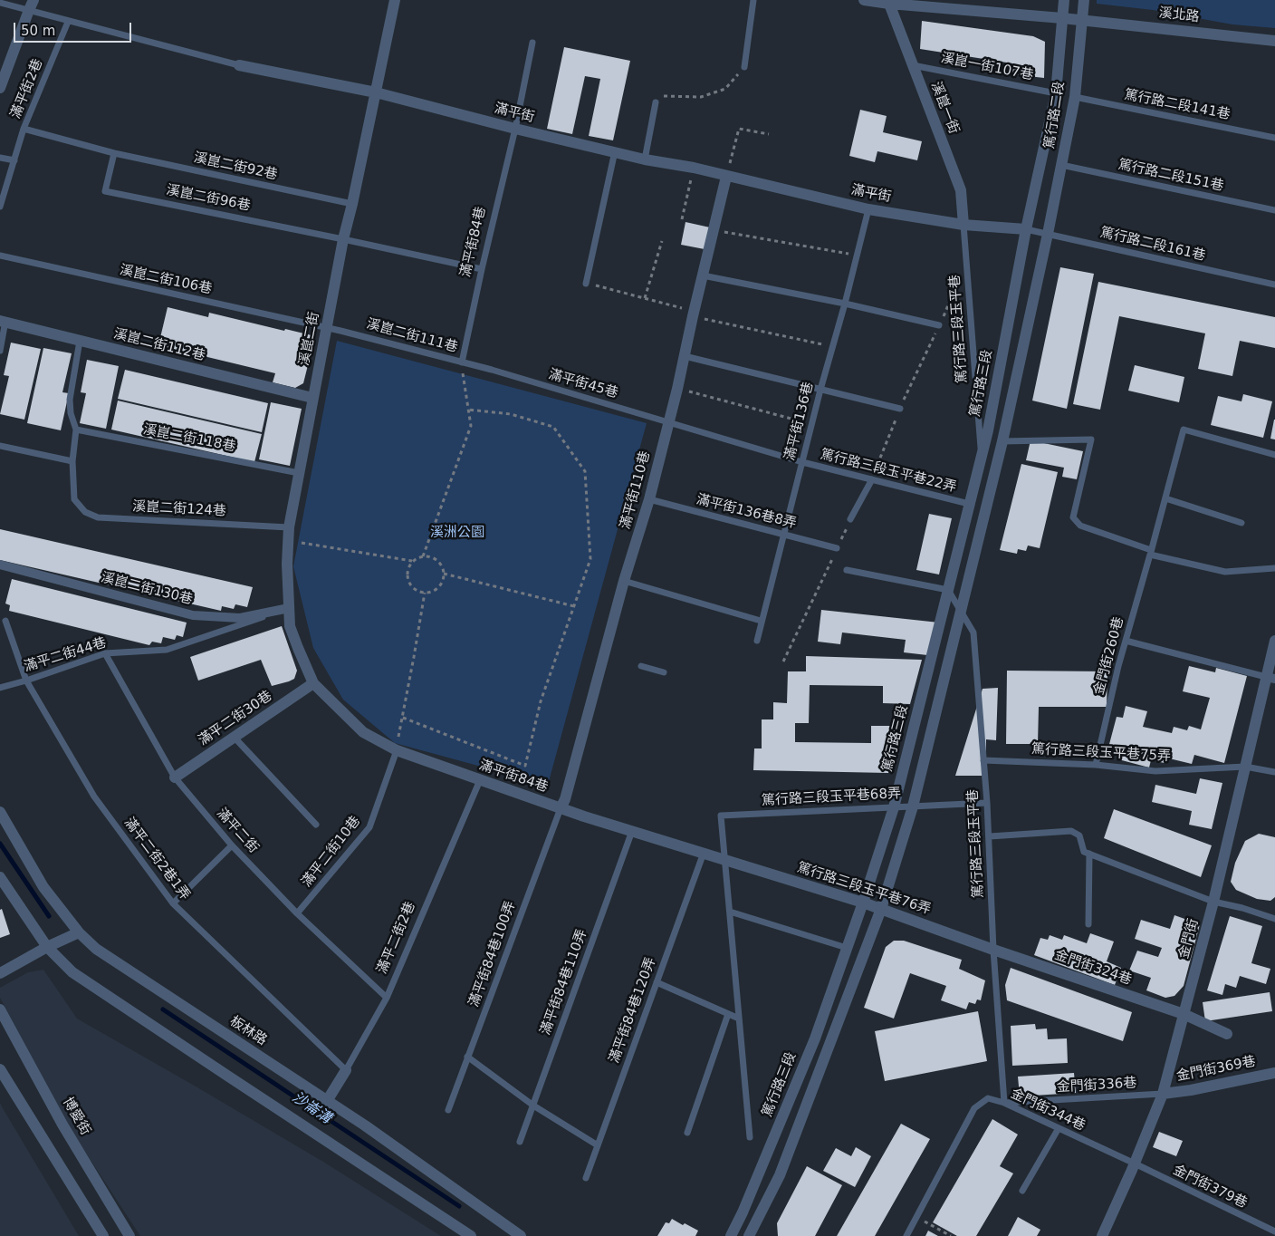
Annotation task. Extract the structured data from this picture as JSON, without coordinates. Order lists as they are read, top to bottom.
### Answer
{
  "streets": {
    "street": [
      "溪北路",
      "溪崑一街",
      "滿平街",
      "篤行路二段",
      "滿平街84巷",
      "溪崑二街",
      "溪崑二街112巷",
      "篤行路三段",
      "滿平街110巷",
      "溪崑二街130巷",
      "滿平二街30巷",
      "篤行路三段玉平巷76弄",
      "滿平二街2巷",
      "金門街",
      "金門街324巷",
      "板林路",
      "金門街369巷",
      "博愛街"
    ],
    "lane": [
      "溪崑一街107巷",
      "滿平街2巷",
      "篤行路二段141巷",
      "溪崑二街92巷",
      "篤行路二段151巷",
      "溪崑二街96巷",
      "篤行路二段161巷",
      "溪崑二街106巷",
      "篤行路三段玉平巷",
      "溪崑二街111巷",
      "滿平街45巷",
      "滿平街136巷",
      "溪崑二街118巷",
      "篤行路三段玉平巷22弄",
      "溪崑二街124巷",
      "滿平街136巷8弄",
      "滿平二街44巷",
      "金門街260巷",
      "篤行路三段玉平巷75弄",
      "篤行路三段玉平巷68弄",
      "滿平二街",
      "滿平二街10巷",
      "滿平二街2巷1弄",
      "滿平街84巷100弄",
      "滿平街84巷110弄",
      "滿平街84巷120弄",
      "金門街336巷",
      "金門街344巷",
      "金門街379巷"
    ]
  },
  "crossings": [
    ["溪北路", "溪崑一街"],
    ["溪北路", "篤行路二段"],
    ["溪崑一街107巷", "溪崑一街"],
    ["溪崑一街107巷", "篤行路二段"],
    ["滿平街2巷", "滿平街"],
    ["滿平街2巷", "溪崑二街92巷"],
    ["滿平街2巷", "溪崑二街96巷"],
    ["篤行路二段141巷", "篤行路二段"],
    ["溪崑一街", "滿平街"],
    ["溪崑一街", "篤行路三段玉平巷"],
    ["滿平街", "篤行路二段"],
    ["滿平街", "滿平街84巷"],
    ["滿平街", "篤行路二段161巷"],
    ["滿平街", "篤行路三段玉平巷"],
    ["滿平街", "溪崑二街"],
    ["滿平街", "篤行路三段"],
    ["滿平街", "滿平街136巷"],
    ["滿平街", "滿平街110巷"],
    ["篤行路二段", "篤行路二段151巷"],
    ["篤行路二段", "篤行路二段161巷"],
    ["篤行路二段", "篤行路三段"],
    ["溪崑二街92巷", "溪崑二街96巷"],
    ["溪崑二街92巷", "溪崑二街"],
    ["溪崑二街96巷", "溪崑二街"],
    ["滿平街84巷", "溪崑二街111巷"],
    ["滿平街84巷", "溪崑二街"],
    ["滿平街84巷", "滿平街110巷"],
    ["滿平街84巷", "滿平二街30巷"],
    ["滿平街84巷", "篤行路三段玉平巷68弄"],
    ["滿平街84巷", "滿平二街10巷"],
    ["滿平街84巷", "篤行路三段玉平巷76弄"],
    ["滿平街84巷", "滿平二街2巷"],
    ["滿平街84巷", "滿平街84巷100弄"],
    ["滿平街84巷", "滿平街84巷110弄"],
    ["滿平街84巷", "滿平街84巷120弄"],
    ["篤行路二段161巷", "篤行路三段"],
    ["溪崑二街106巷", "溪崑二街111巷"],
    ["溪崑二街106巷", "溪崑二街"],
    ["篤行路三段玉平巷", "篤行路三段"],
    ["篤行路三段玉平巷", "篤行路三段玉平巷75弄"],
    ["篤行路三段玉平巷", "篤行路三段玉平巷68弄"],
    ["篤行路三段玉平巷", "篤行路三段玉平巷76弄"],
    ["篤行路三段玉平巷", "金門街324巷"],
    ["篤行路三段玉平巷", "金門街336巷"],
    ["篤行路三段玉平巷", "金門街344巷"],
    ["溪崑二街111巷", "溪崑二街"],
    ["溪崑二街111巷", "滿平街45巷"],
    ["溪崑二街", "溪崑二街112巷"],
    ["溪崑二街", "溪崑二街118巷"],
    ["溪崑二街", "溪崑二街124巷"],
    ["溪崑二街", "溪崑二街130巷"],
    ["溪崑二街", "滿平二街44巷"],
    ["溪崑二街", "滿平二街30巷"],
    ["篤行路三段", "篤行路三段玉平巷22弄"],
    ["篤行路三段", "篤行路三段玉平巷68弄"],
    ["篤行路三段", "篤行路三段玉平巷76弄"],
    ["滿平街45巷", "滿平街136巷"],
    ["滿平街45巷", "篤行路三段玉平巷22弄"],
    ["滿平街45巷", "滿平街110巷"],
    ["滿平街136巷", "篤行路三段玉平巷22弄"],
    ["滿平街136巷", "滿平街136巷8弄"],
    ["滿平街110巷", "滿平街136巷8弄"],
    ["滿平街110巷", "滿平街84巷100弄"],
    ["溪崑二街130巷", "滿平二街44巷"],
    ["滿平二街44巷", "滿平二街"],
    ["滿平二街44巷", "滿平二街2巷1弄"],
    ["金門街260巷", "篤行路三段玉平巷75弄"],
    ["滿平二街30巷", "滿平二街"],
    ["篤行路三段玉平巷75弄", "金門街"],
    ["篤行路三段玉平巷68弄", "篤行路三段玉平巷76弄"],
    ["滿平二街", "滿平二街10巷"],
    ["滿平二街", "滿平二街2巷"],
    ["滿平二街2巷1弄", "滿平二街2巷"],
    ["篤行路三段玉平巷76弄", "金門街324巷"],
    ["滿平二街2巷", "板林路"],
    ["金門街", "金門街324巷"],
    ["金門街", "金門街369巷"],
    ["金門街", "金門街336巷"],
    ["金門街", "金門街344巷"],
    ["金門街", "金門街379巷"],
    ["金門街369巷", "金門街336巷"],
    ["金門街336巷", "金門街344巷"],
    ["金門街344巷", "金門街379巷"]
  ],
  "water": ["沙崙溝"],
  "parks": ["溪洲公園"],
  "scale_bar": "50 m"
}
